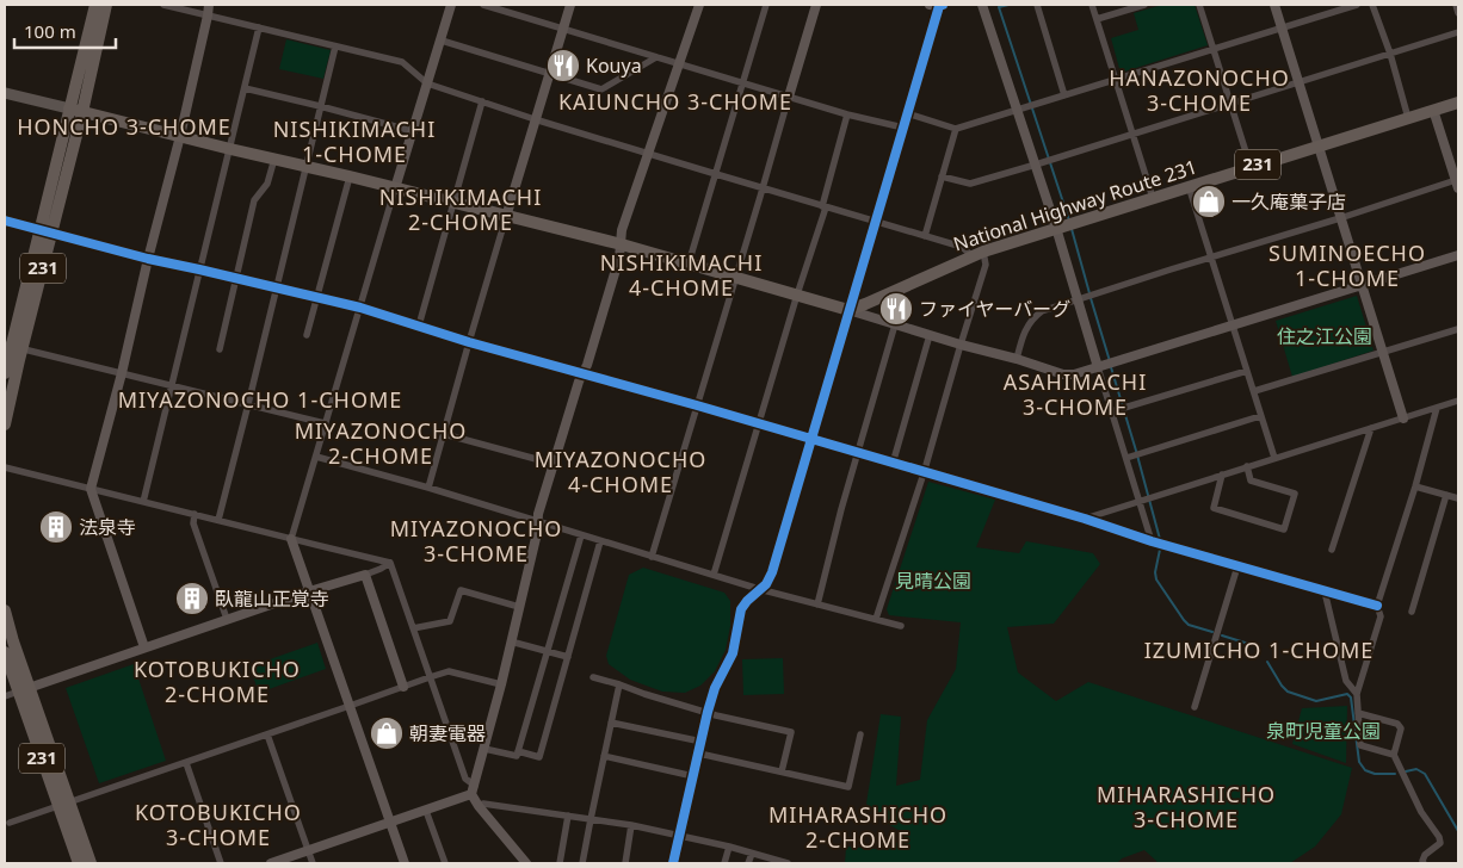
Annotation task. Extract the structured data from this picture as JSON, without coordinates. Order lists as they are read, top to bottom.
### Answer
{
  "streets": {
    "highway": ["231", "National Highway Route 231"]
  },
  "districts": [
    "HANAZONOCHO 3-CHOME",
    "KAIUNCHO 3-CHOME",
    "HONCHO 3-CHOME",
    "NISHIKIMACHI 1-CHOME",
    "NISHIKIMACHI 2-CHOME",
    "SUMINOECHO 1-CHOME",
    "NISHIKIMACHI 4-CHOME",
    "ASAHIMACHI 3-CHOME",
    "MIYAZONOCHO 1-CHOME",
    "MIYAZONOCHO 2-CHOME",
    "MIYAZONOCHO 4-CHOME",
    "MIYAZONOCHO 3-CHOME",
    "IZUMICHO 1-CHOME",
    "KOTOBUKICHO 2-CHOME",
    "MIHARASHICHO 3-CHOME",
    "KOTOBUKICHO 3-CHOME",
    "MIHARASHICHO 2-CHOME"
  ],
  "parks": ["住之江公園", "見晴公園", "泉町児童公園"],
  "places": {
    "restaurant": ["Kouya", "ファイヤーバーグ"],
    "shop": ["一久庵菓子店", "朝妻電器"],
    "building": ["法泉寺", "臥龍山正覚寺"]
  },
  "scale_bar": "100 m"
}
